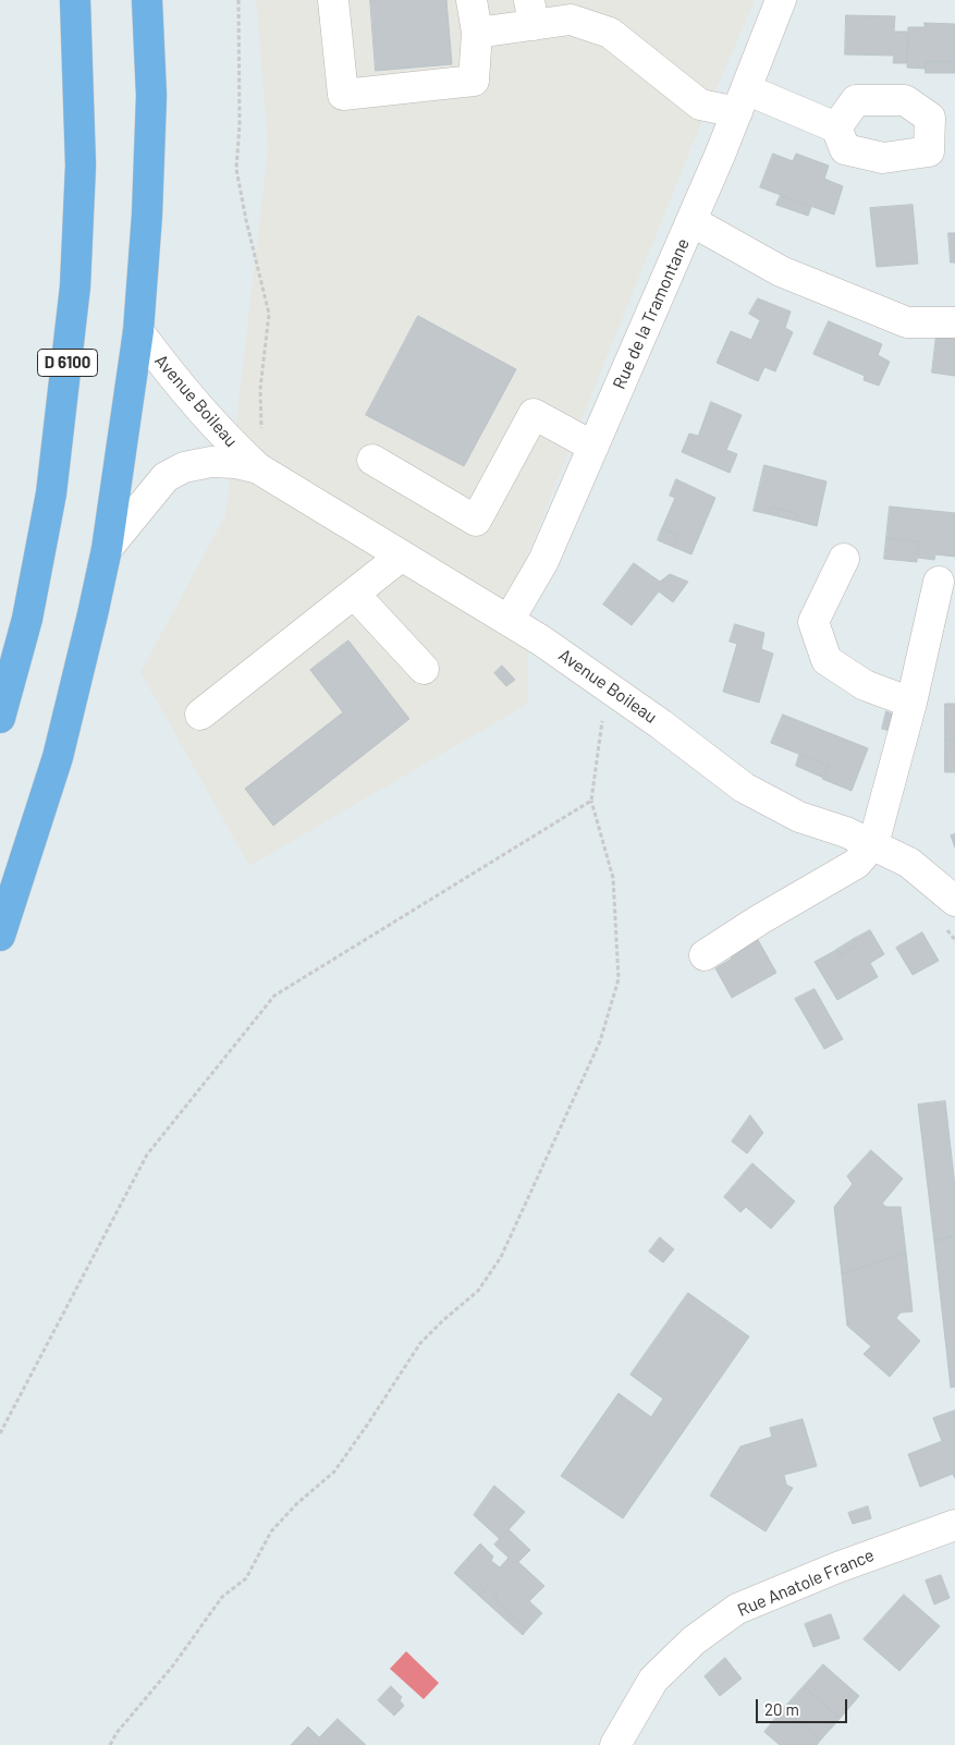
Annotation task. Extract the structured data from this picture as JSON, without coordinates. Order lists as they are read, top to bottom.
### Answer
{
  "streets": {
    "main road": ["D 6100"],
    "street": ["Rue de la Tramontane", "Avenue Boileau", "Rue Anatole France"]
  },
  "crossings": [
    ["Rue de la Tramontane", "Avenue Boileau"]
  ],
  "scale_bar": "20 m"
}
